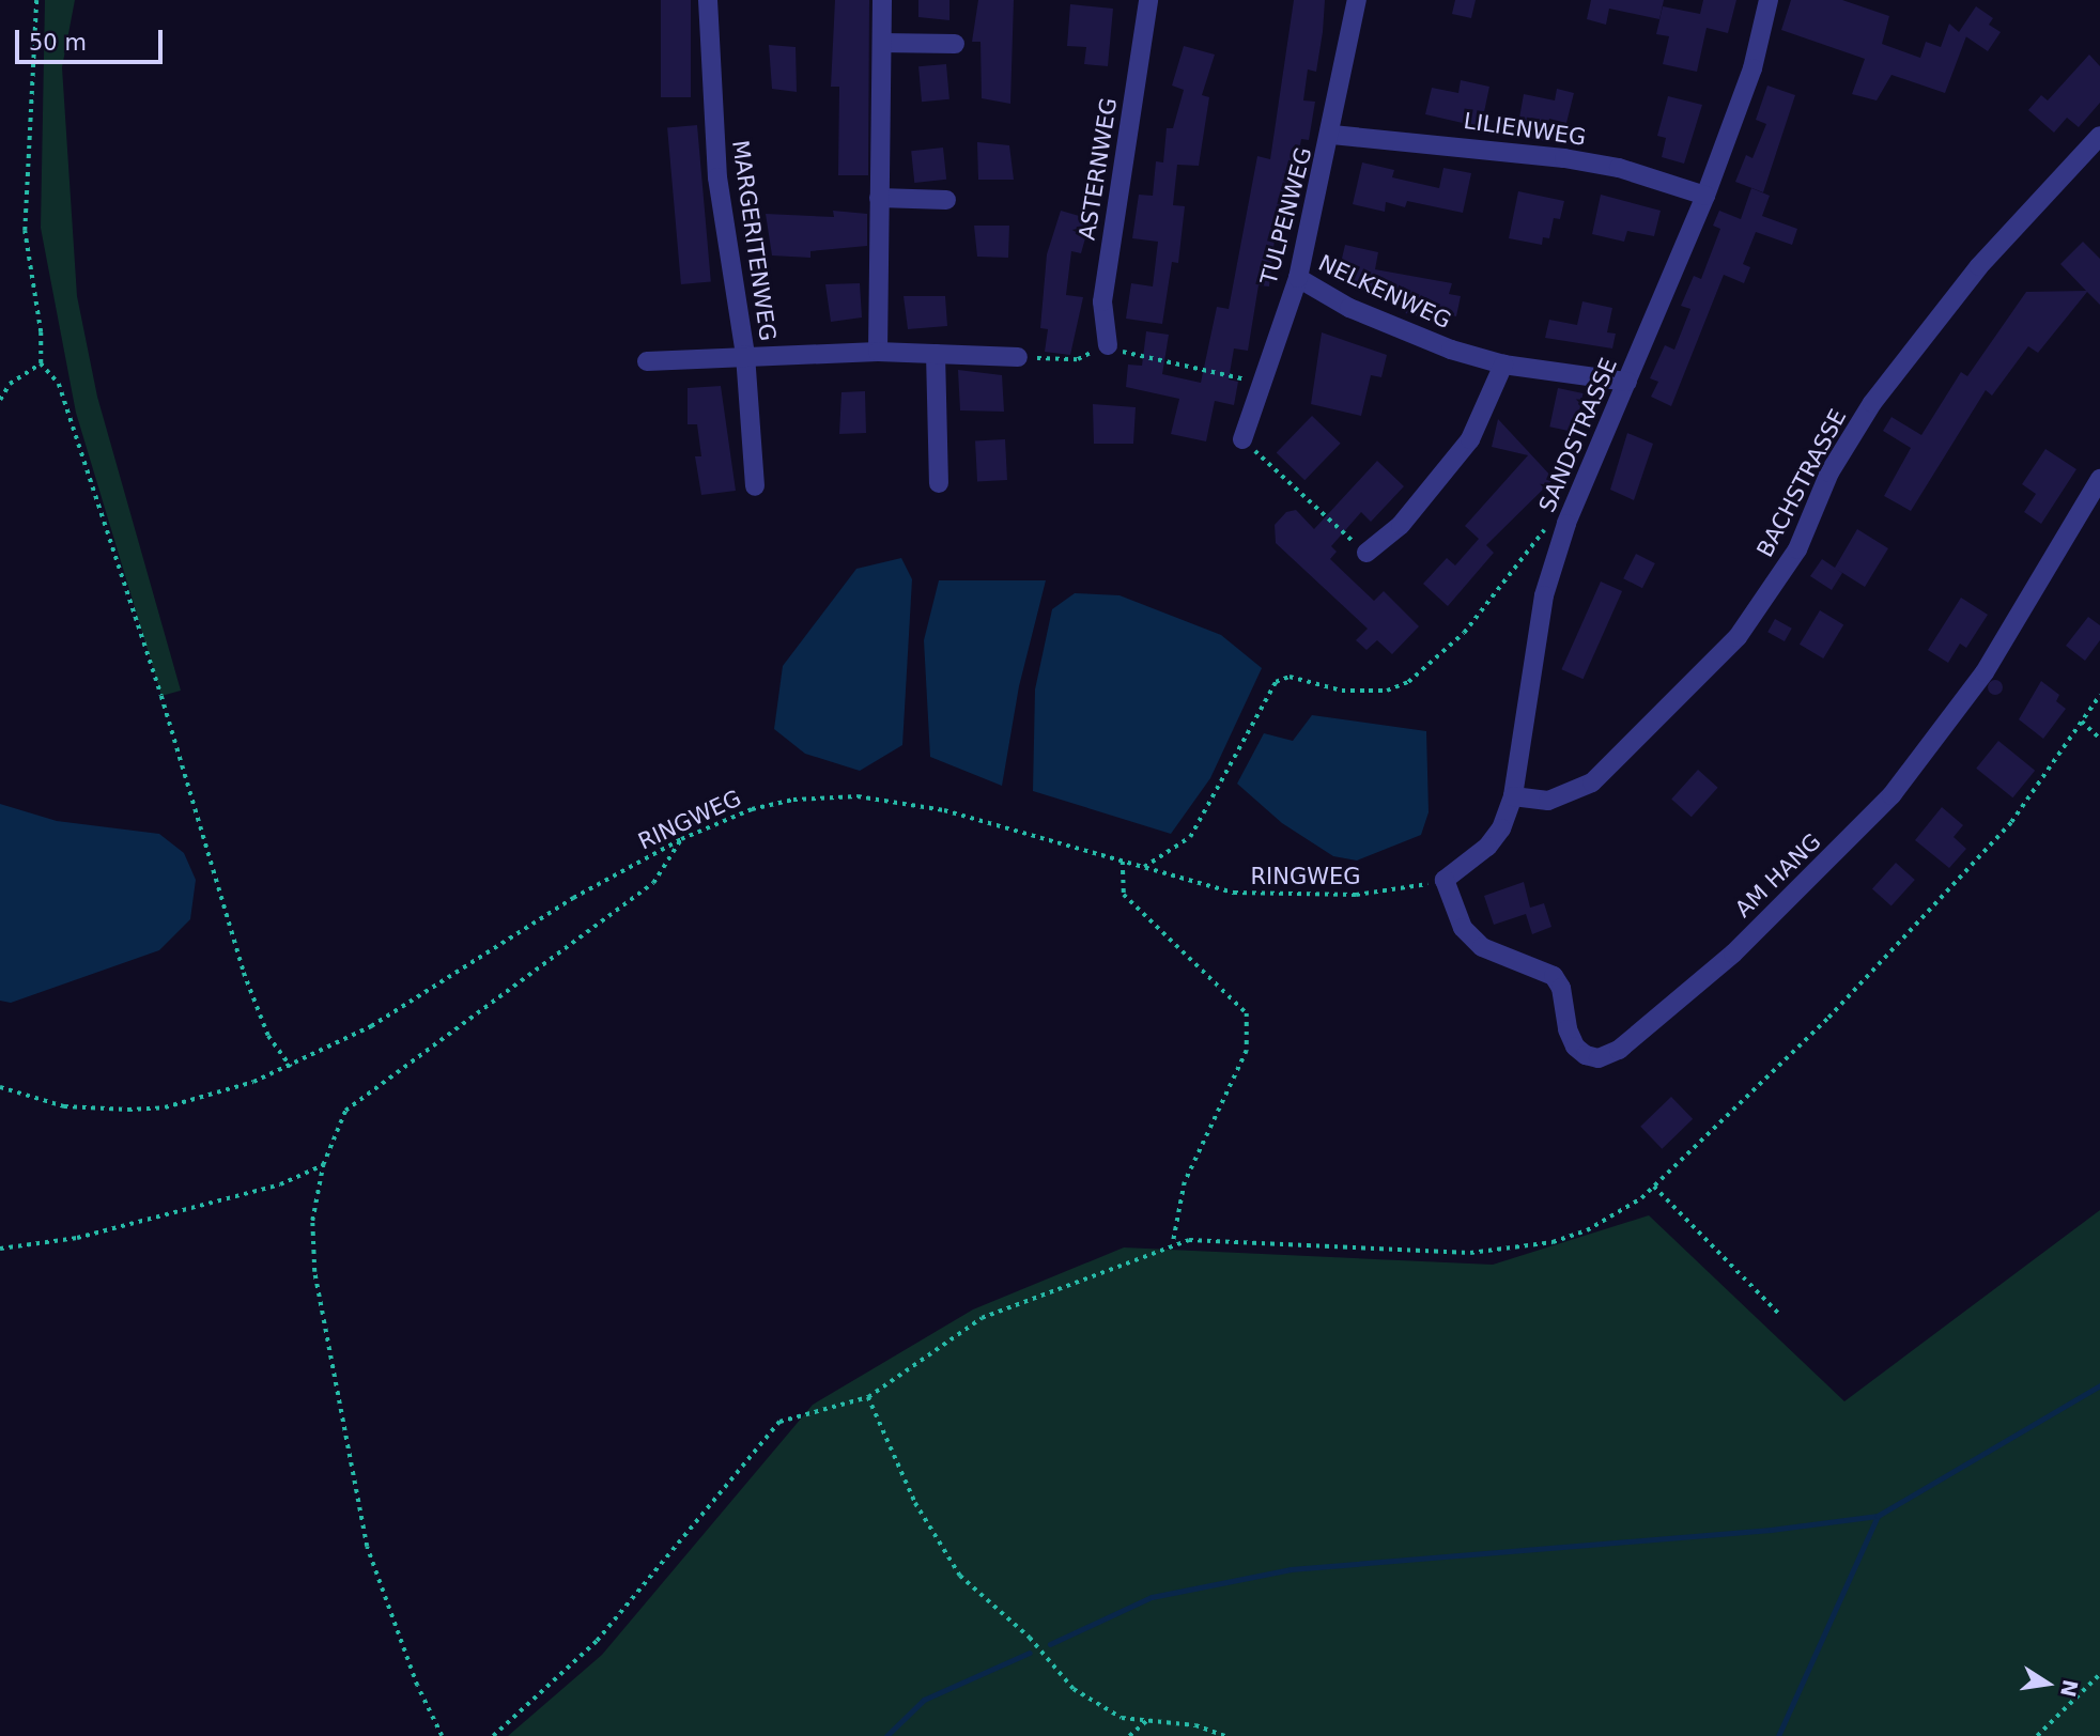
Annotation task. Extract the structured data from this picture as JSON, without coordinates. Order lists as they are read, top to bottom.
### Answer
{
  "streets": {
    "street": [
      "LILIENWEG",
      "ASTERNWEG",
      "TULPENWEG",
      "MARGERITENWEG",
      "NELKENWEG",
      "SANDSTRASSE",
      "BACHSTRASSE",
      "AM HANG"
    ],
    "path": ["RINGWEG"]
  },
  "crossings": [
    ["LILIENWEG", "TULPENWEG"],
    ["LILIENWEG", "SANDSTRASSE"],
    ["TULPENWEG", "NELKENWEG"],
    ["NELKENWEG", "SANDSTRASSE"],
    ["SANDSTRASSE", "BACHSTRASSE"],
    ["SANDSTRASSE", "RINGWEG"],
    ["SANDSTRASSE", "AM HANG"],
    ["RINGWEG", "AM HANG"]
  ],
  "scale_bar": "50 m",
  "north": "right"
}
